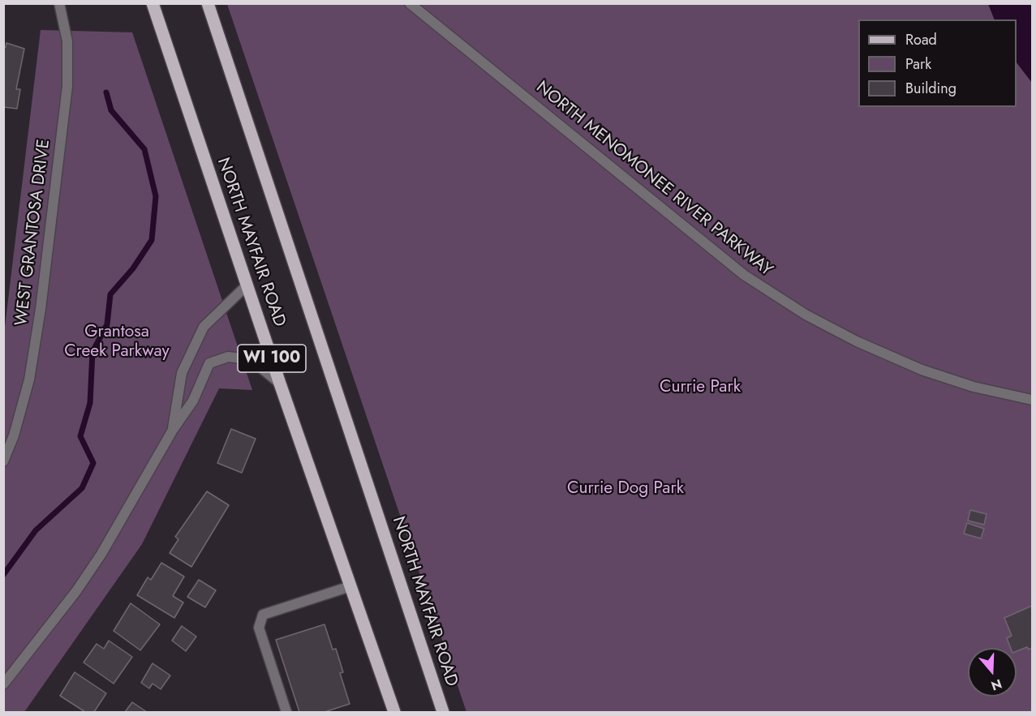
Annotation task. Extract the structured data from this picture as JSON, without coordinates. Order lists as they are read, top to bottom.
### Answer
{
  "streets": {
    "main road": ["NORTH MAYFAIR ROAD", "WI 100"],
    "street": ["NORTH MENOMONEE RIVER PARKWAY", "WEST GRANTOSA DRIVE"]
  },
  "parks": ["Grantosa Creek Parkway", "Currie Park", "Currie Dog Park"],
  "legend": ["Road", "Park", "Building"],
  "north": "bottom"
}
